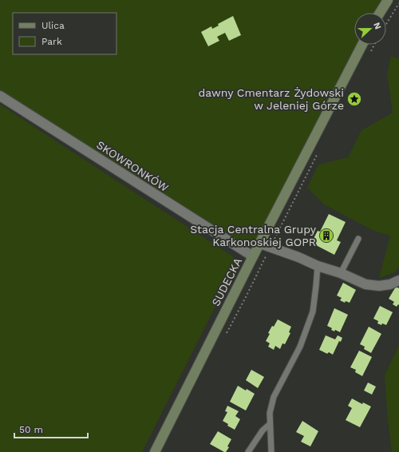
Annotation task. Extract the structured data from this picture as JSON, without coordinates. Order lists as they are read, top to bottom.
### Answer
{
  "streets": {
    "street": ["SKOWRONKÓW", "SUDECKA"]
  },
  "crossings": [
    ["SKOWRONKÓW", "SUDECKA"]
  ],
  "places": {
    "place": ["dawny Cmentarz Żydowski w Jeleniej Górze"],
    "building": ["Stacja Centralna Grupy Karkonoskiej GOPR"]
  },
  "legend": ["Ulica", "Park"],
  "scale_bar": "50 m",
  "north": "right"
}
